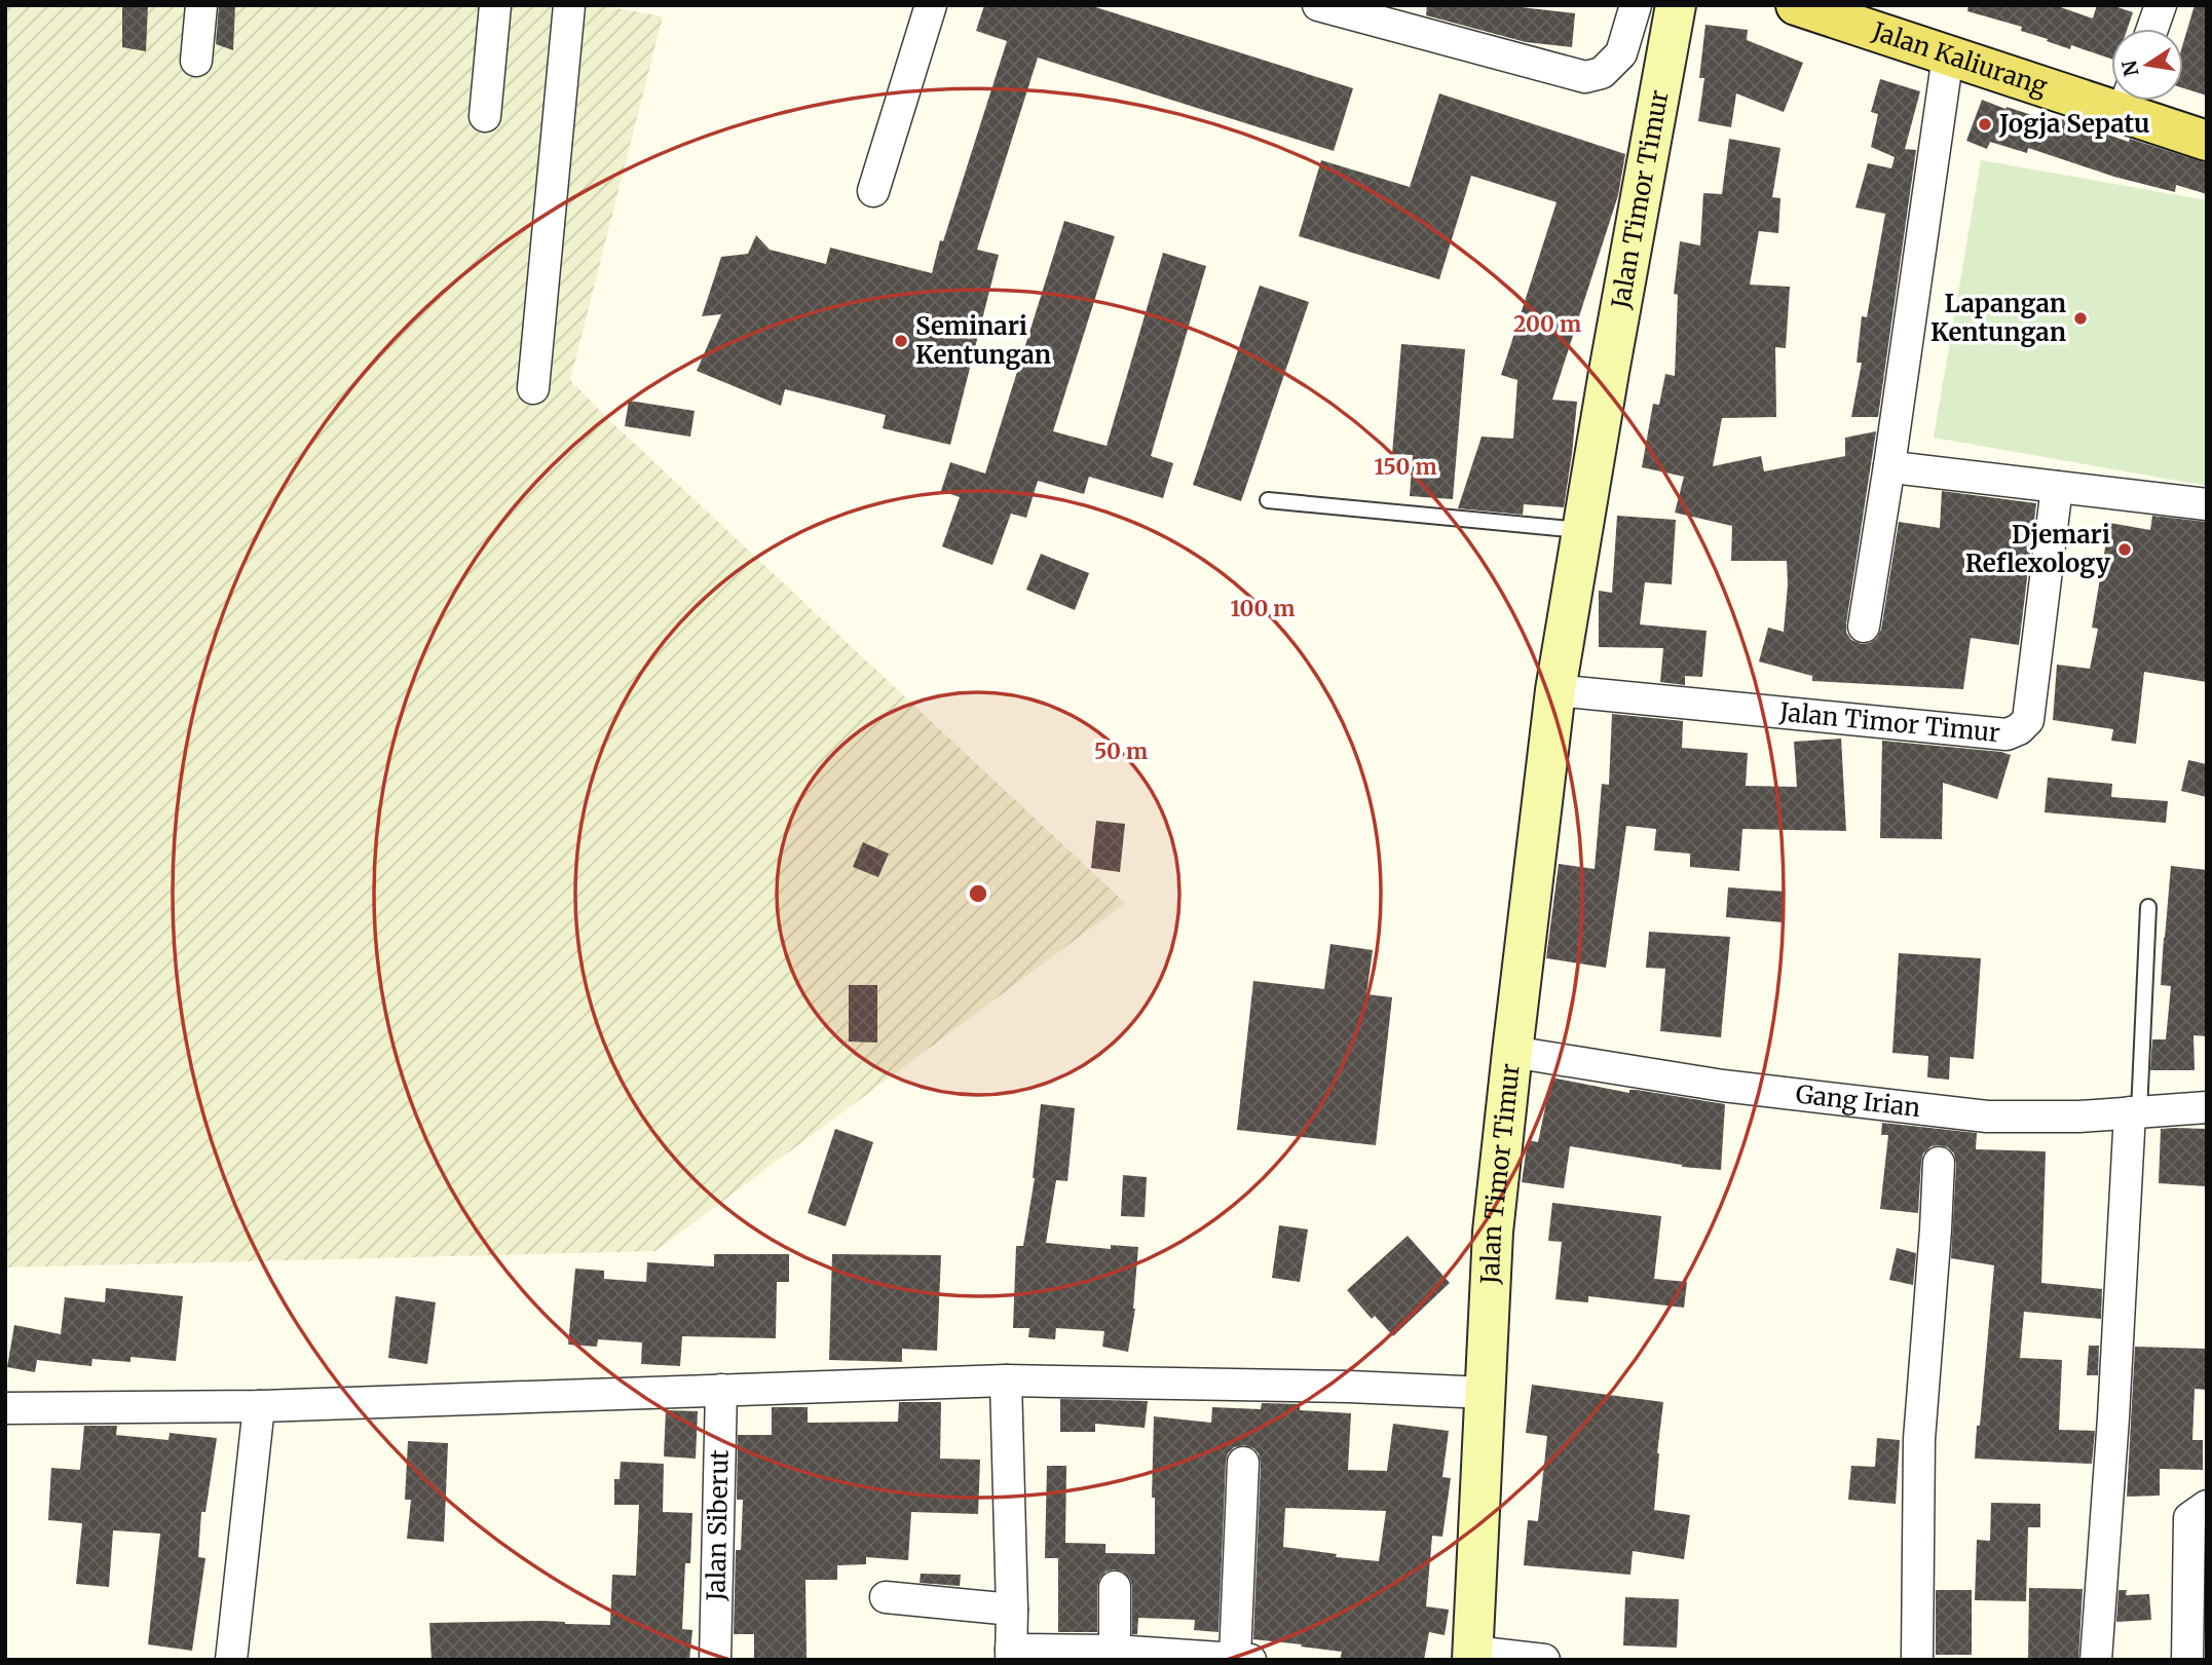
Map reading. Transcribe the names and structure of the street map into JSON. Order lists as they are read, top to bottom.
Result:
{
  "streets": {
    "main road": ["Jalan Kaliurang"],
    "street": ["Jalan Timor Timur", "Gang Irian", "Jalan Siberut"]
  },
  "crossings": [
    ["Jalan Timor Timur", "Gang Irian"]
  ],
  "places": [
    "Jogja Sepatu",
    "Lapangan Kentungan",
    "Seminari Kentungan",
    "Djemari Reflexology"
  ],
  "north": "left",
  "rings": [
    "200 m",
    "150 m",
    "100 m",
    "50 m"
  ]
}
